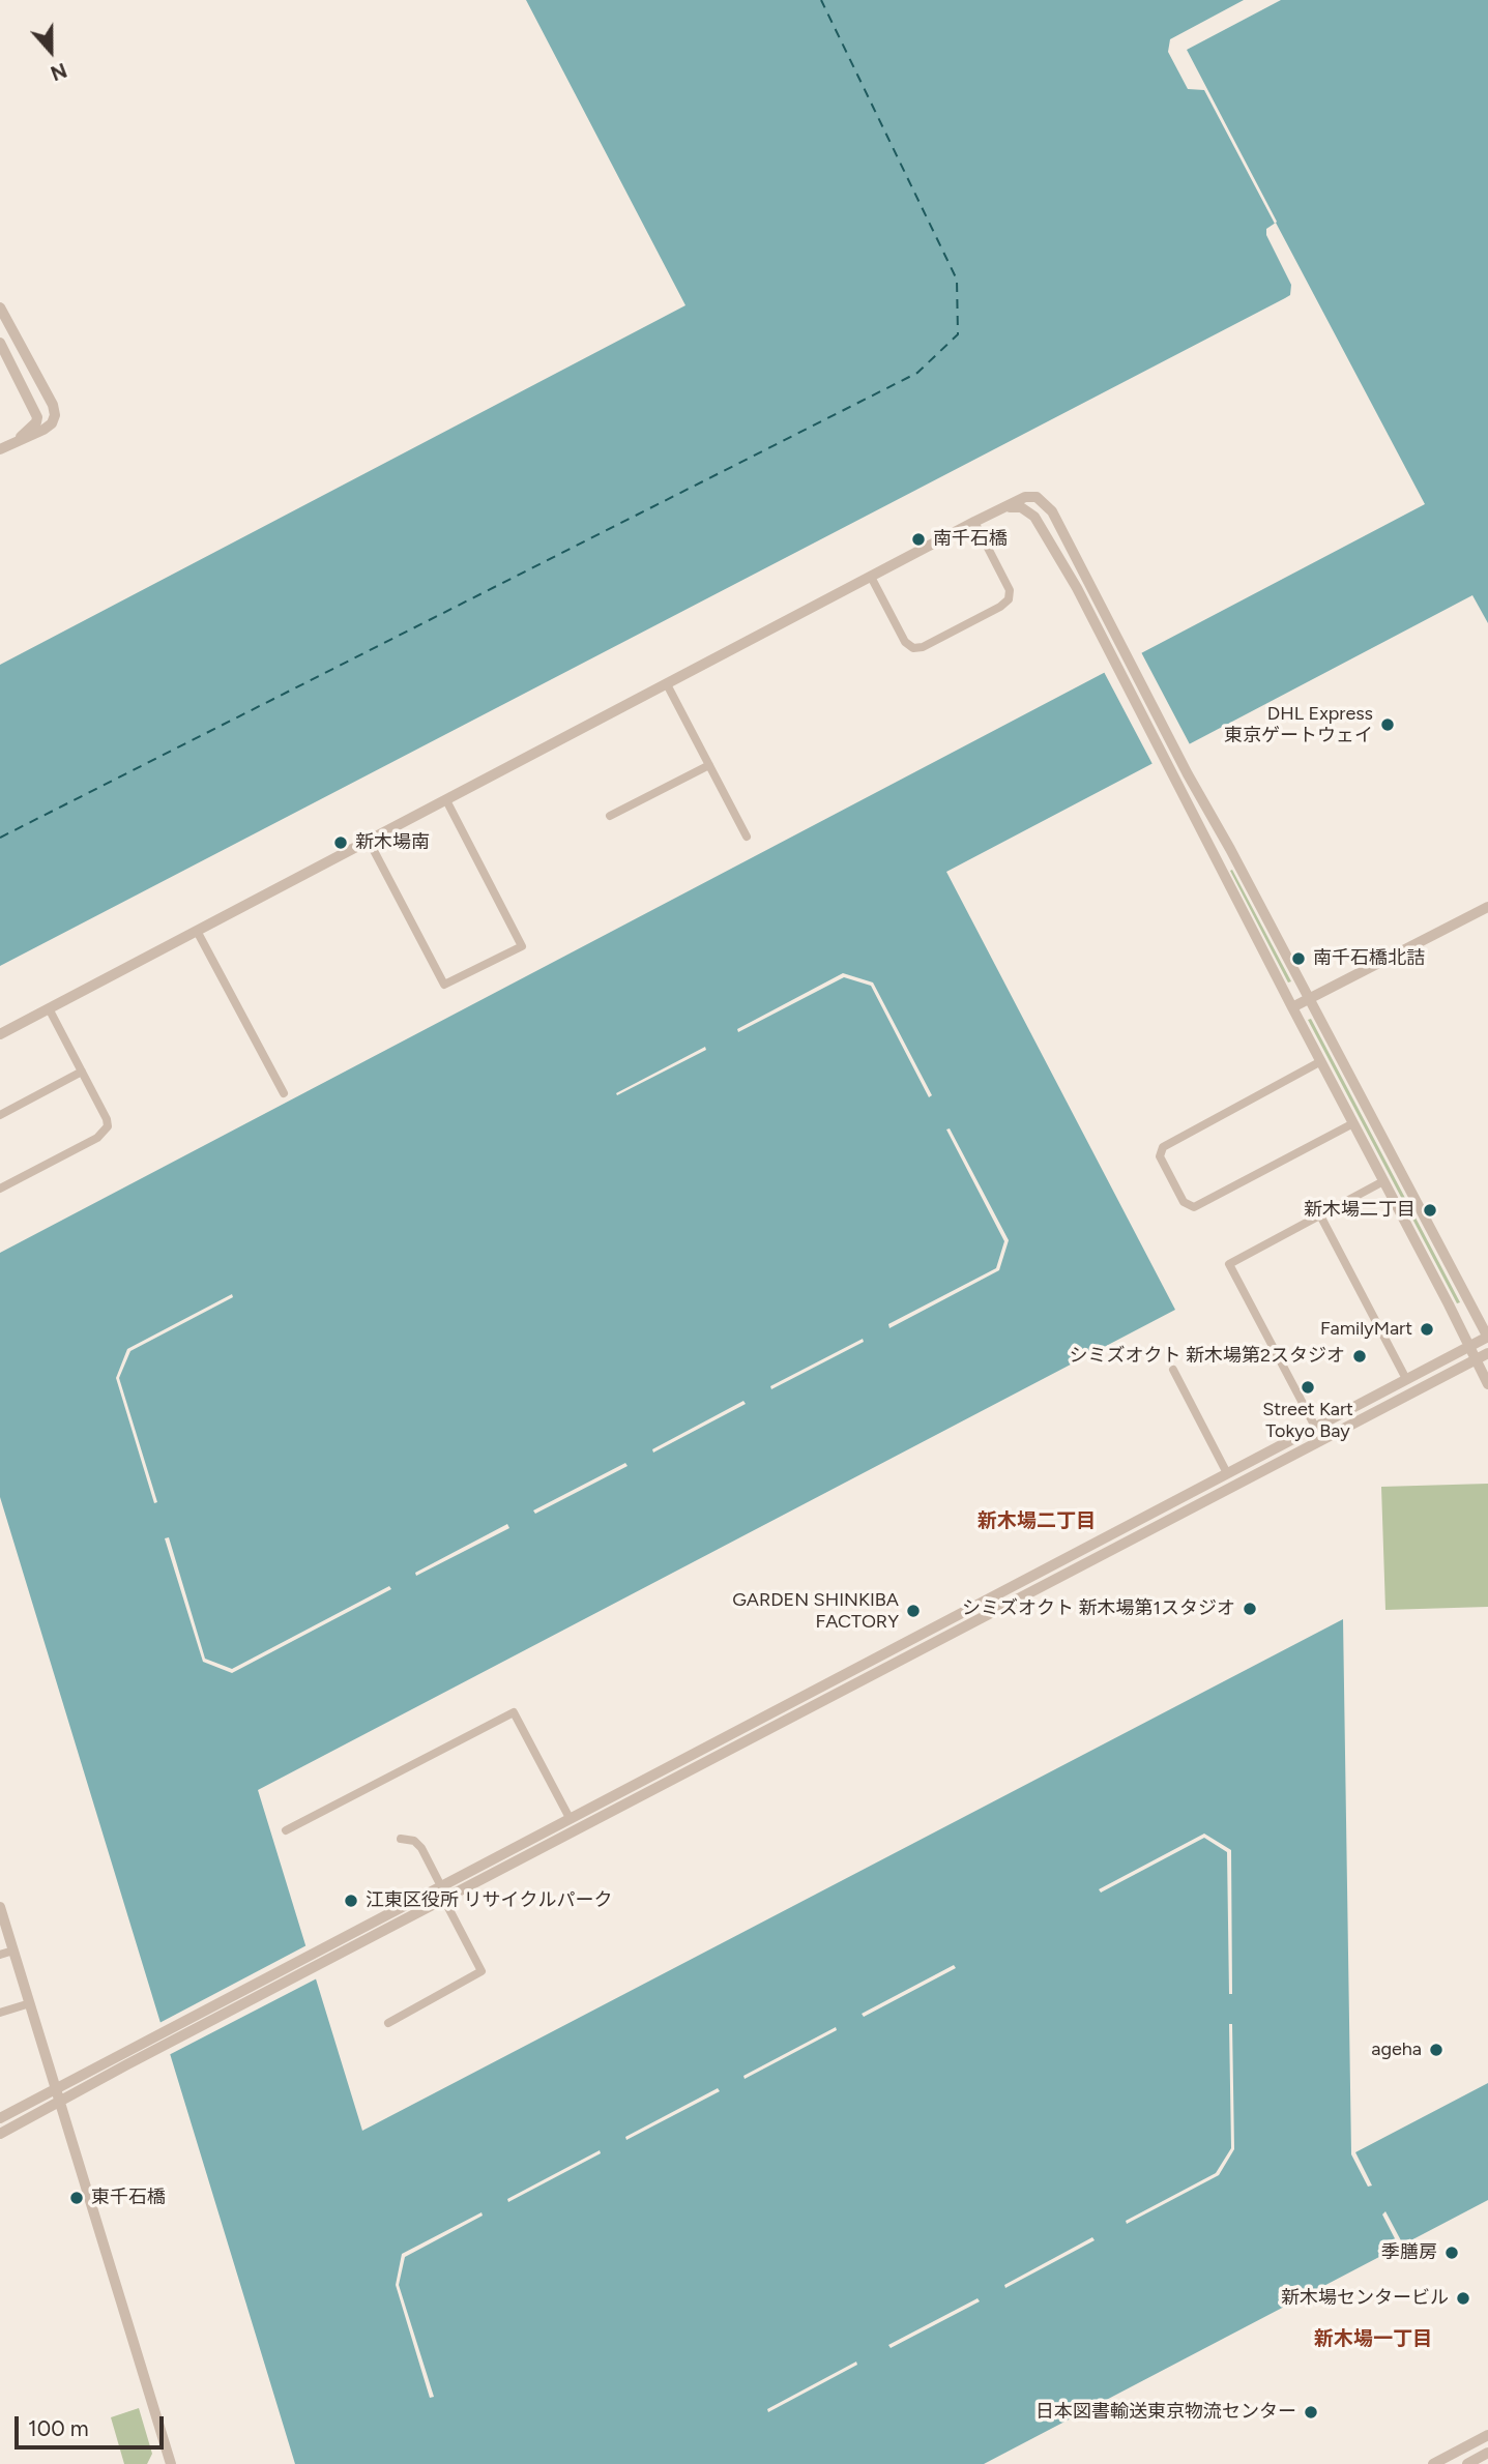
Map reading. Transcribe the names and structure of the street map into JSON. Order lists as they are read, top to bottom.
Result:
{
  "districts": ["新木場二丁目", "新木場一丁目"],
  "places": [
    "南千石橋",
    "DHL Express 東京ゲートウェイ",
    "新木場南",
    "南千石橋北詰",
    "新木場二丁目",
    "FamilyMart",
    "シミズオクト 新木場第2スタジオ",
    "Street Kart Tokyo Bay",
    "シミズオクト 新木場第1スタジオ",
    "GARDEN SHINKIBA FACTORY",
    "江東区役所 リサイクルパーク",
    "ageha",
    "東千石橋",
    "季膳房",
    "新木場センタービル",
    "日本図書輸送東京物流センター"
  ],
  "scale_bar": "100 m",
  "north": "bottom"
}
